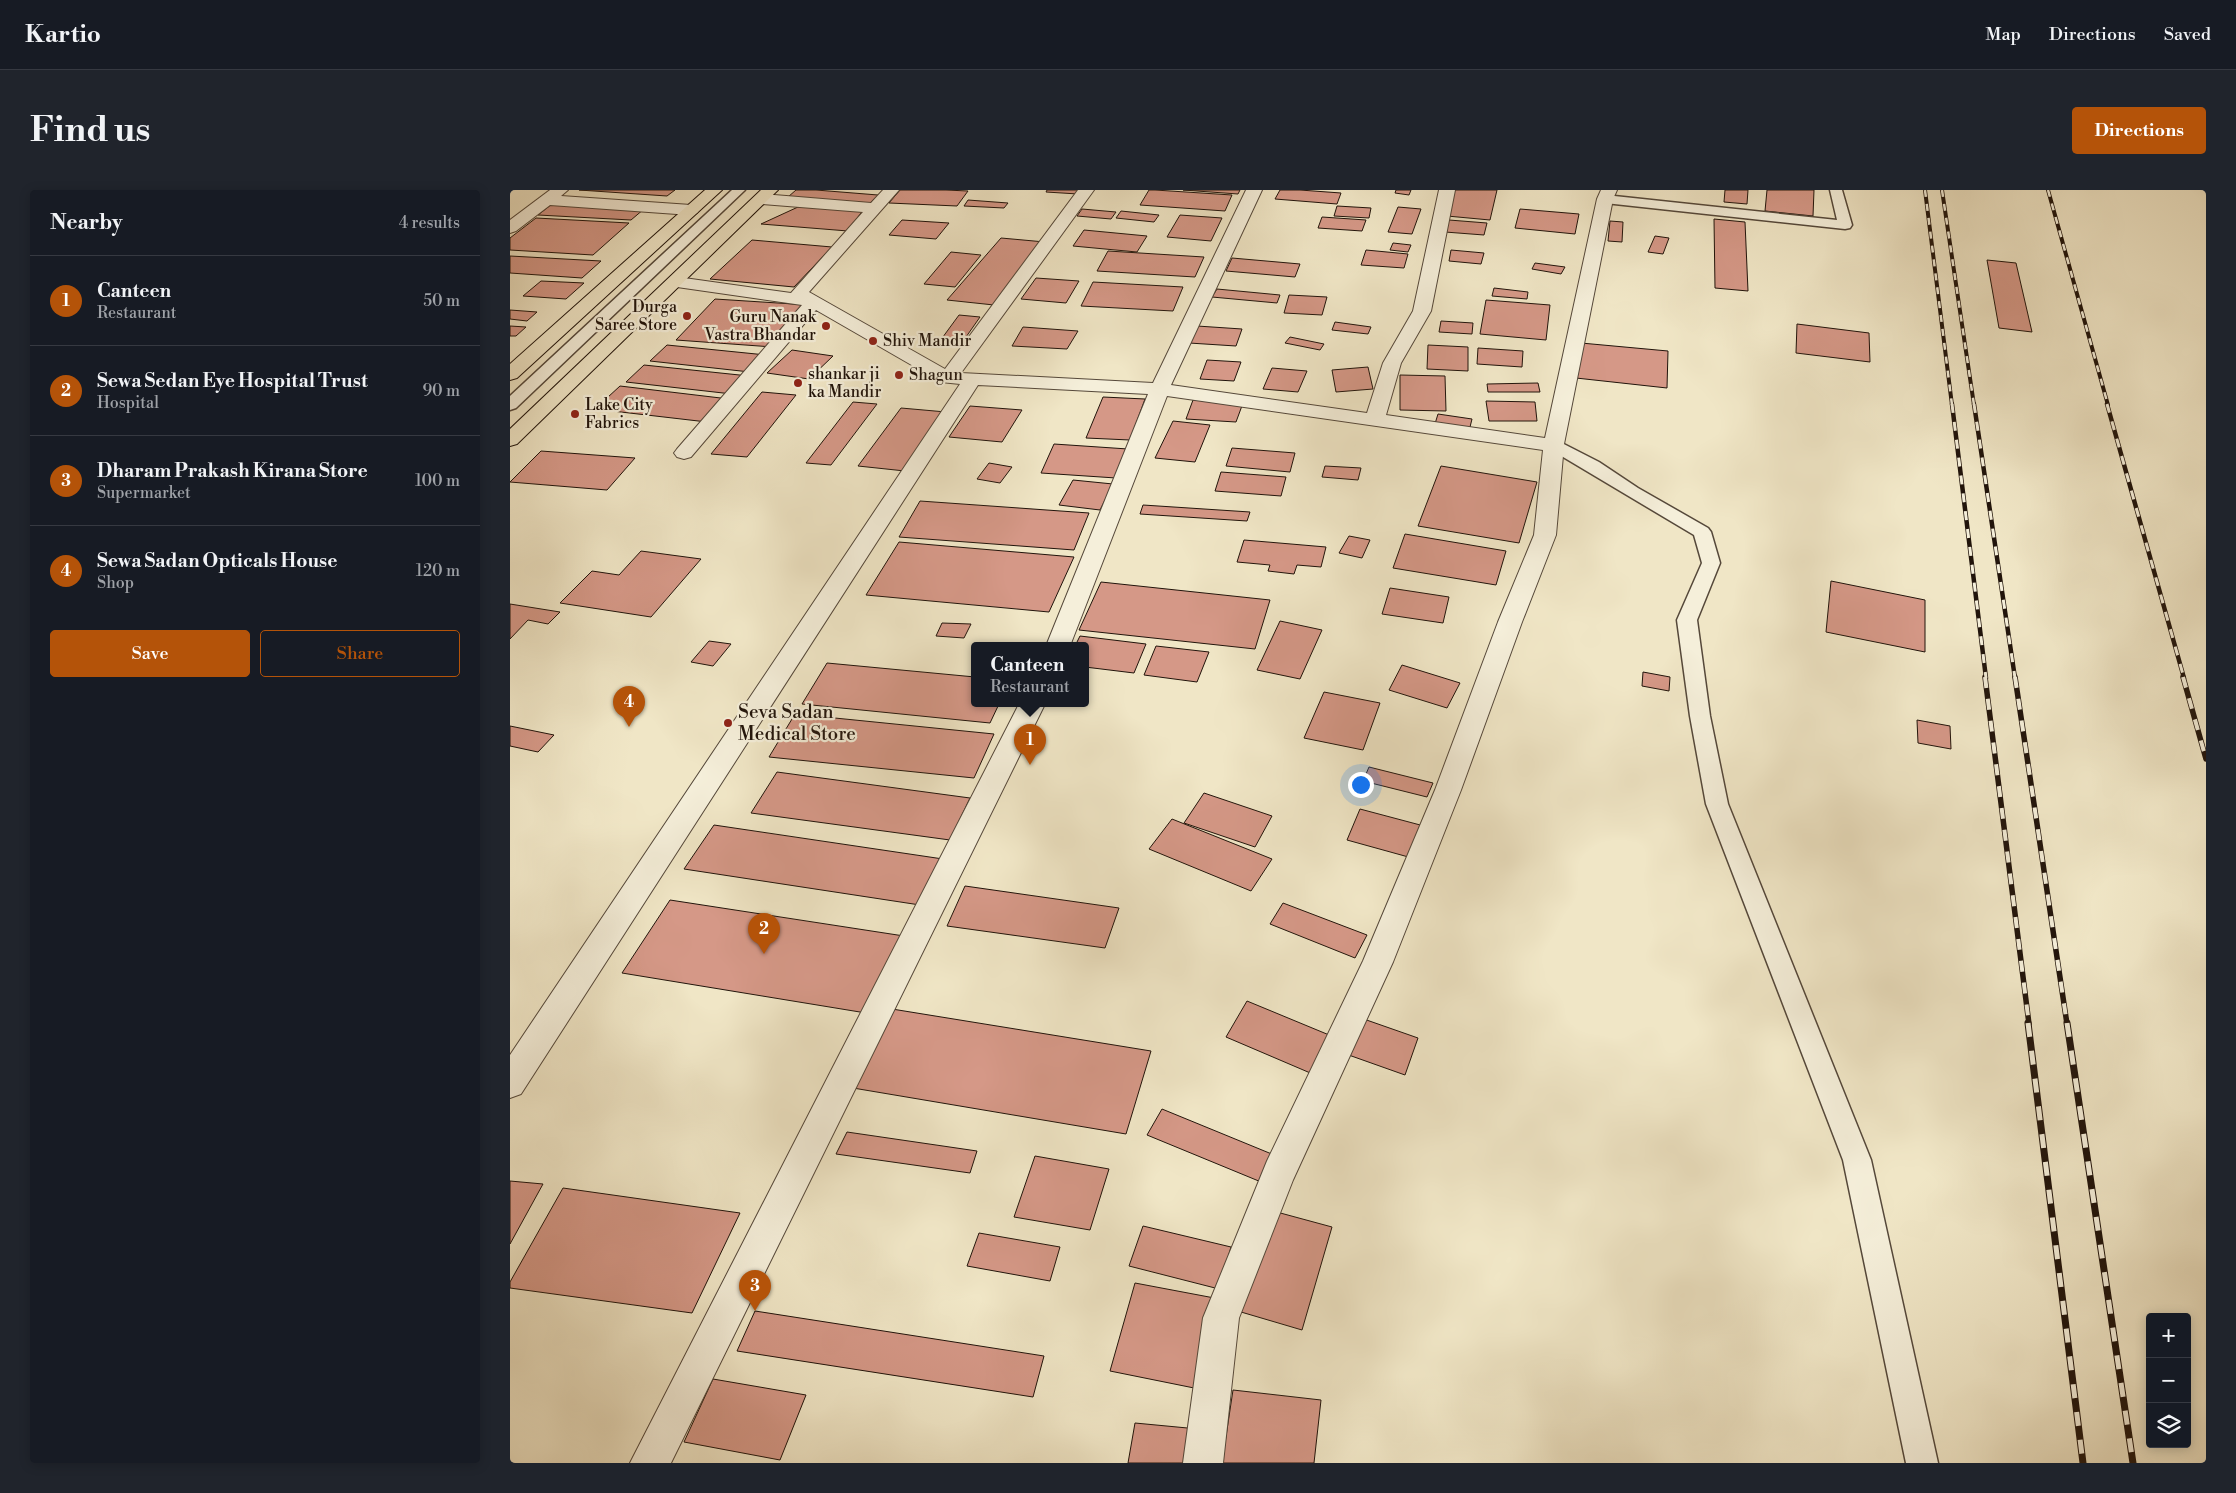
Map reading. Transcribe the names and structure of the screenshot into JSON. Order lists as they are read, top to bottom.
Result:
{
  "places": [
    "Durga Saree Store",
    "Guru Nanak Vastra Bhandar",
    "Shiv Mandir",
    "Shagun",
    "shankar ji ka Mandir",
    "Lake City Fabrics",
    "Seva Sadan Medical Store"
  ],
  "page": {
    "header": "Kartio",
    "nav": ["Map", "Directions", "Saved"],
    "buttons": [
      "Directions",
      ["Save", "Share"]
    ],
    "title": "Find us",
    "heading": ["Nearby", "4 results"],
    "list": [
      {
        "mark": "1",
        "name": "Canteen",
        "note": "Restaurant",
        "value": "50 m"
      },
      {
        "mark": "2",
        "name": "Sewa Sedan Eye Hospital Trust",
        "note": "Hospital",
        "value": "90 m"
      },
      {
        "mark": "3",
        "name": "Dharam Prakash Kirana Store",
        "note": "Supermarket",
        "value": "100 m"
      },
      {
        "mark": "4",
        "name": "Sewa Sadan Opticals House",
        "note": "Shop",
        "value": "120 m"
      }
    ],
    "popup": ["Canteen", "Restaurant"],
    "pins": [
      "4",
      "1",
      "2",
      "3"
    ],
    "map_buttons": ["+", "−"]
  }
}
